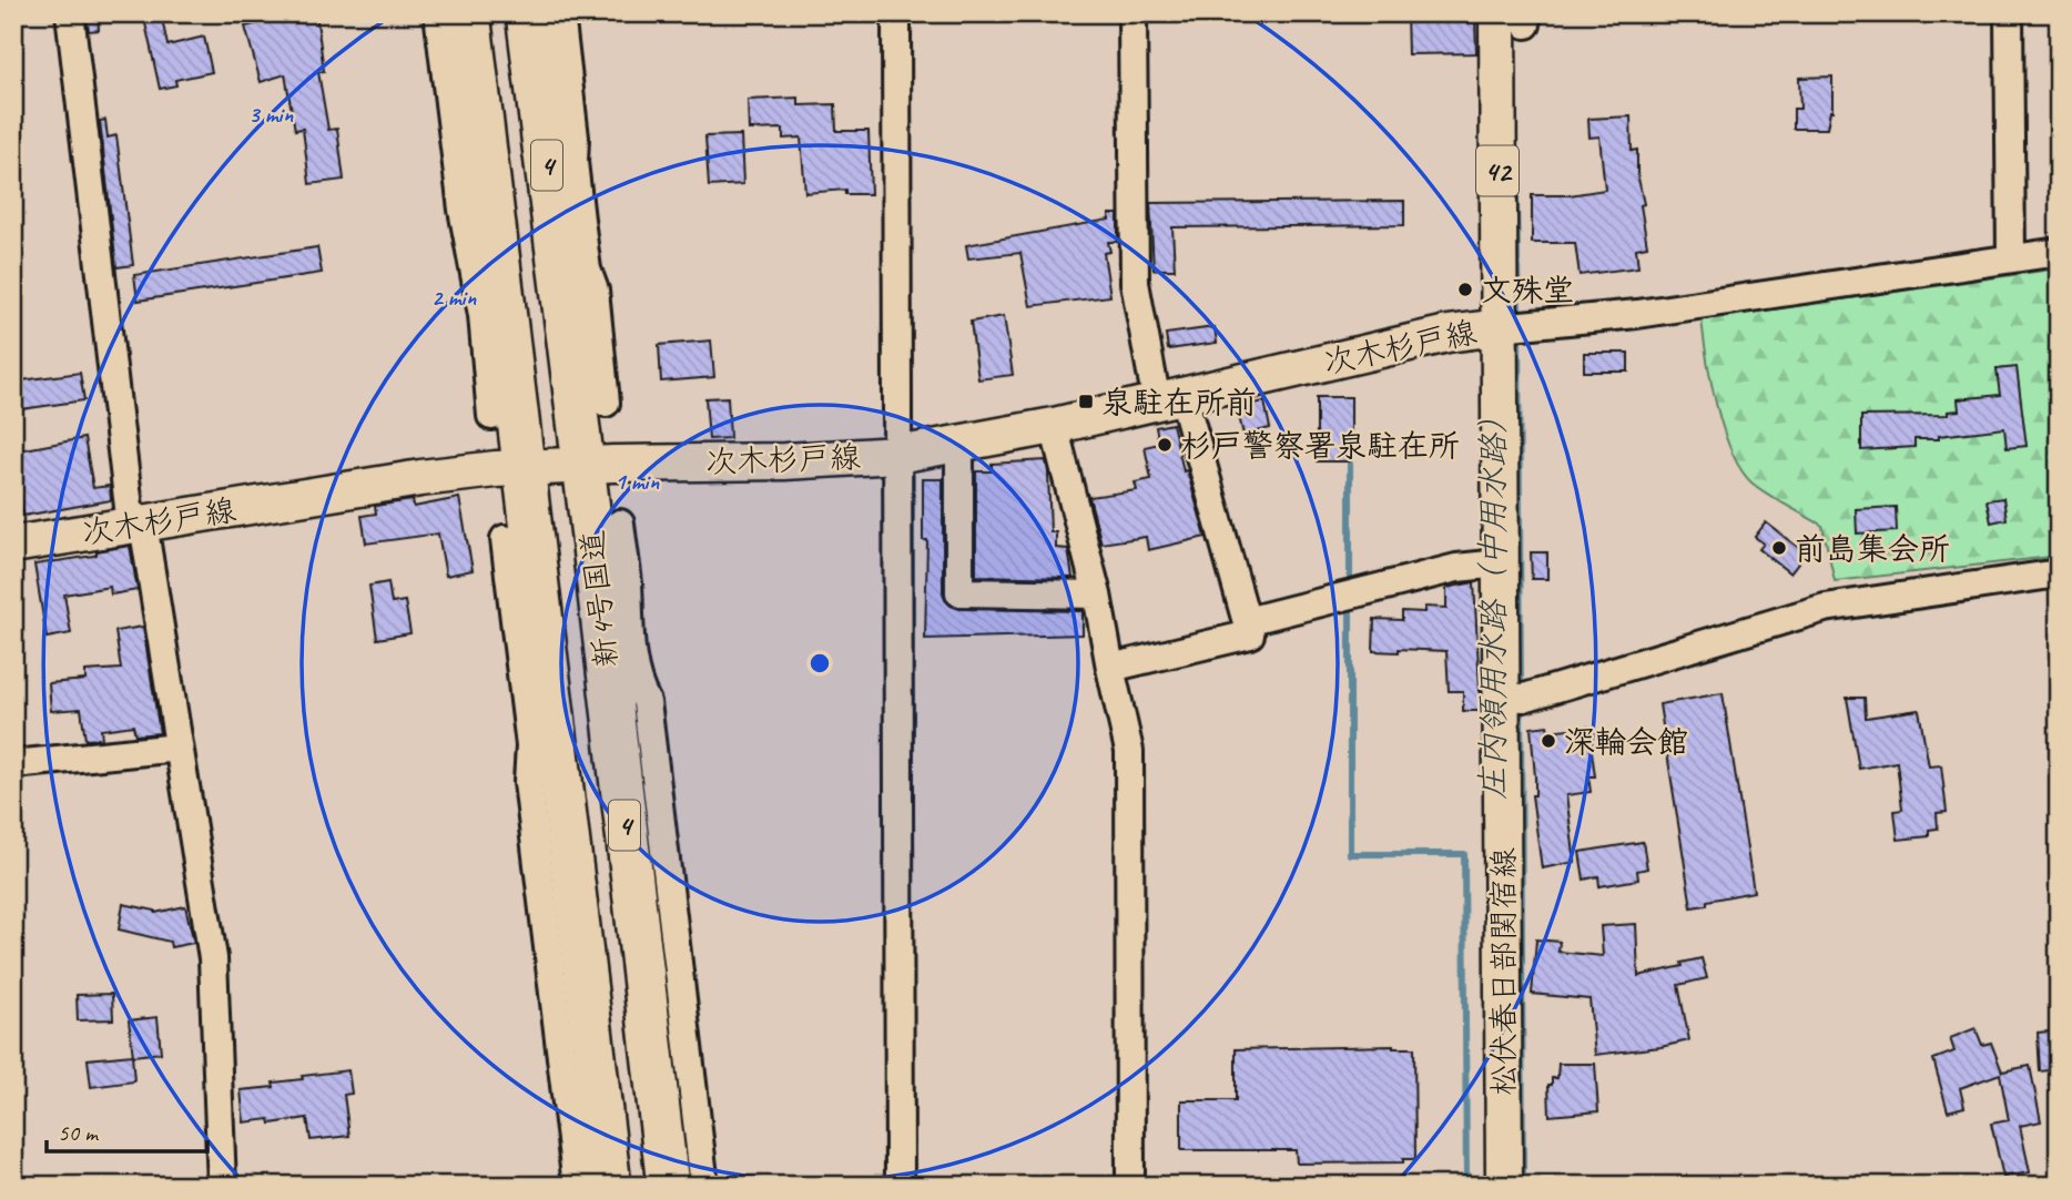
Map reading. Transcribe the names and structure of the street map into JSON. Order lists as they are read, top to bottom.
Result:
{
  "streets": {
    "highway": ["4", "新4号国道"],
    "main road": ["42", "次木杉戸線", "松伏春日部関宿線"]
  },
  "crossings": [
    ["次木杉戸線", "新4号国道"],
    ["次木杉戸線", "松伏春日部関宿線"]
  ],
  "water": ["庄内領用水路（中用水路）"],
  "places": {
    "other": [
      "文殊堂",
      "杉戸警察署泉駐在所",
      "前島集会所",
      "深輪会館"
    ],
    "transit": ["泉駐在所前"]
  },
  "scale_bar": "50 m",
  "rings": ["3 min", "2 min", "1 min"]
}
